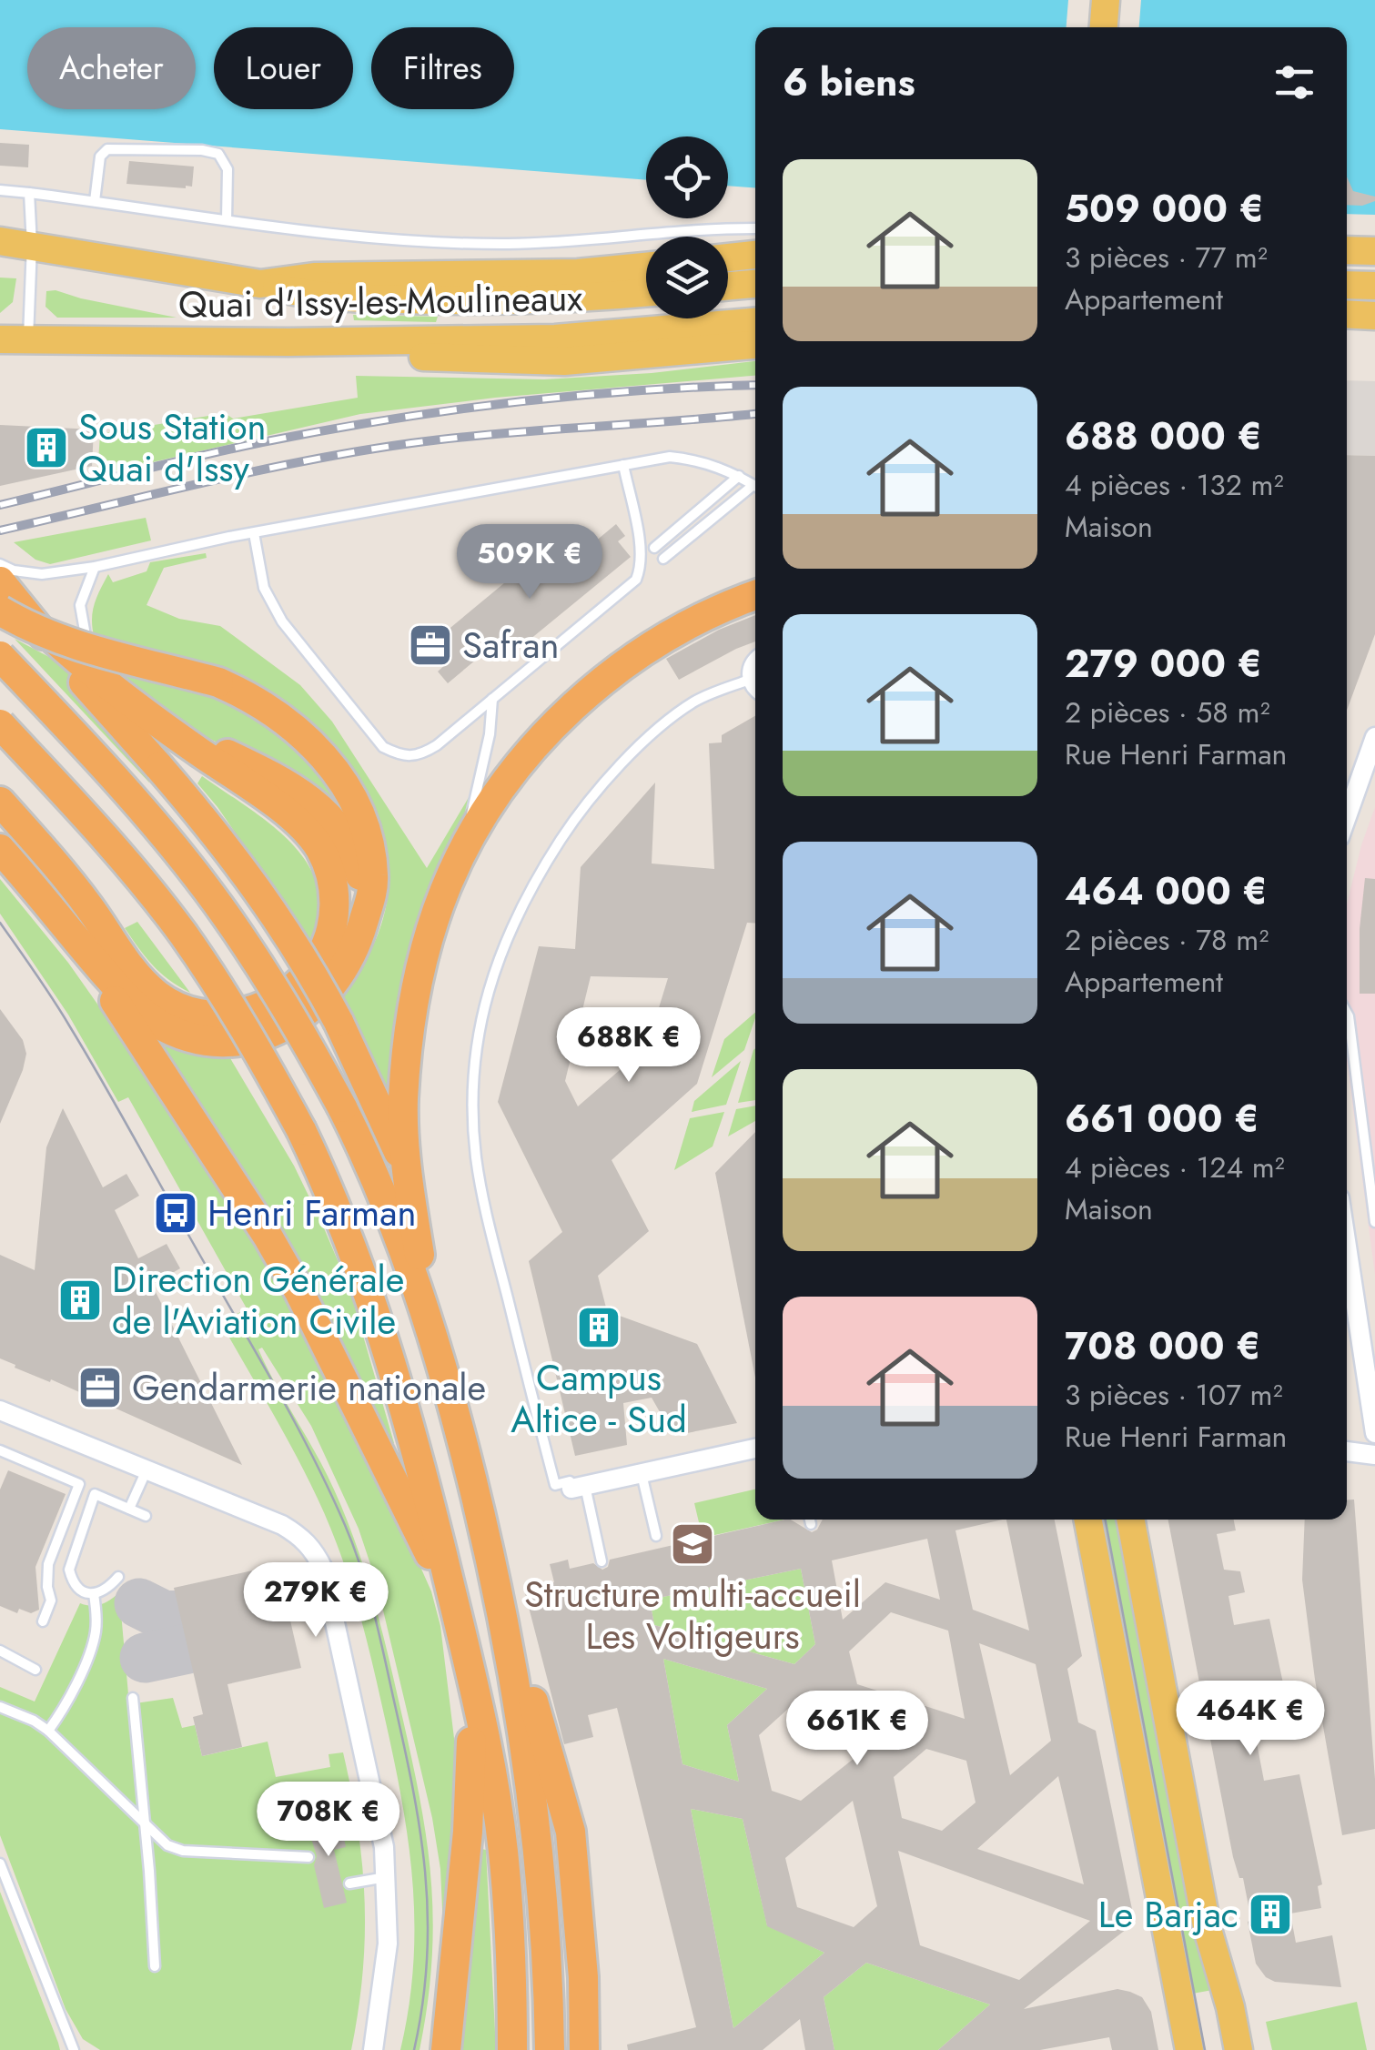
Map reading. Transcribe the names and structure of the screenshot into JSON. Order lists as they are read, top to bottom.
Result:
{
  "streets": {
    "main road": ["Quai d'Issy-les-Moulineaux"]
  },
  "places": {
    "building": [
      "Sous Station Quai d'Issy",
      "Direction Générale de l'Aviation Civile",
      "Campus Altice - Sud",
      "Le Barjac"
    ],
    "office": ["Safran", "Gendarmerie nationale"],
    "bus stop": ["Henri Farman"],
    "school or university": ["Structure multi-accueil Les Voltigeurs"]
  },
  "page": {
    "chip": ["Acheter", "Louer", "Filtres"],
    "heading": "6 biens",
    "list": [
      {
        "name": "509 000 €",
        "note": "3 pièces · 77 m² · Appartement"
      },
      {
        "name": "688 000 €",
        "note": "4 pièces · 132 m² · Maison"
      },
      {
        "name": "279 000 €",
        "note": "2 pièces · 58 m² · Rue Henri Farman"
      },
      {
        "name": "464 000 €",
        "note": "2 pièces · 78 m² · Appartement"
      },
      {
        "name": "661 000 €",
        "note": "4 pièces · 124 m² · Maison"
      },
      {
        "name": "708 000 €",
        "note": "3 pièces · 107 m² · Rue Henri Farman"
      }
    ],
    "price": [
      "509K €",
      "688K €",
      "279K €",
      "464K €",
      "661K €",
      "708K €"
    ]
  }
}
